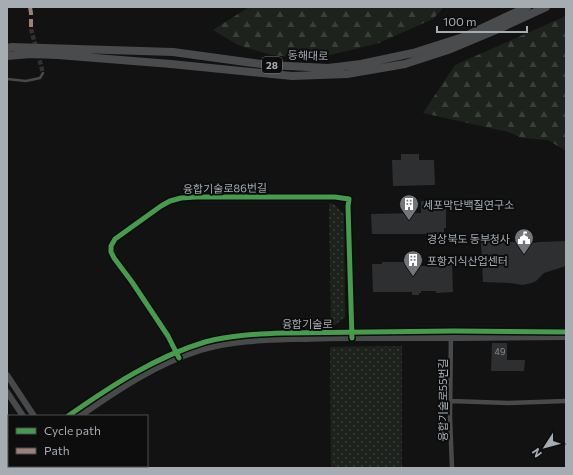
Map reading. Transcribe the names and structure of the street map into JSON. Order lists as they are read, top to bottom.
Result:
{
  "streets": {
    "main road": ["동해대로", "28"],
    "street": ["융합기술로86번길", "융합기술로", "융합기술로55번길"]
  },
  "crossings": [
    ["융합기술로86번길", "융합기술로"],
    ["융합기술로", "융합기술로55번길"]
  ],
  "places": {
    "building": ["세포막단백질연구소", "포항지식산업센터"],
    "public building": ["경상북도 동부청사"]
  },
  "house_numbers": ["49"],
  "legend": ["Cycle path", "Path"],
  "scale_bar": "100 m",
  "north": "bottom left"
}
